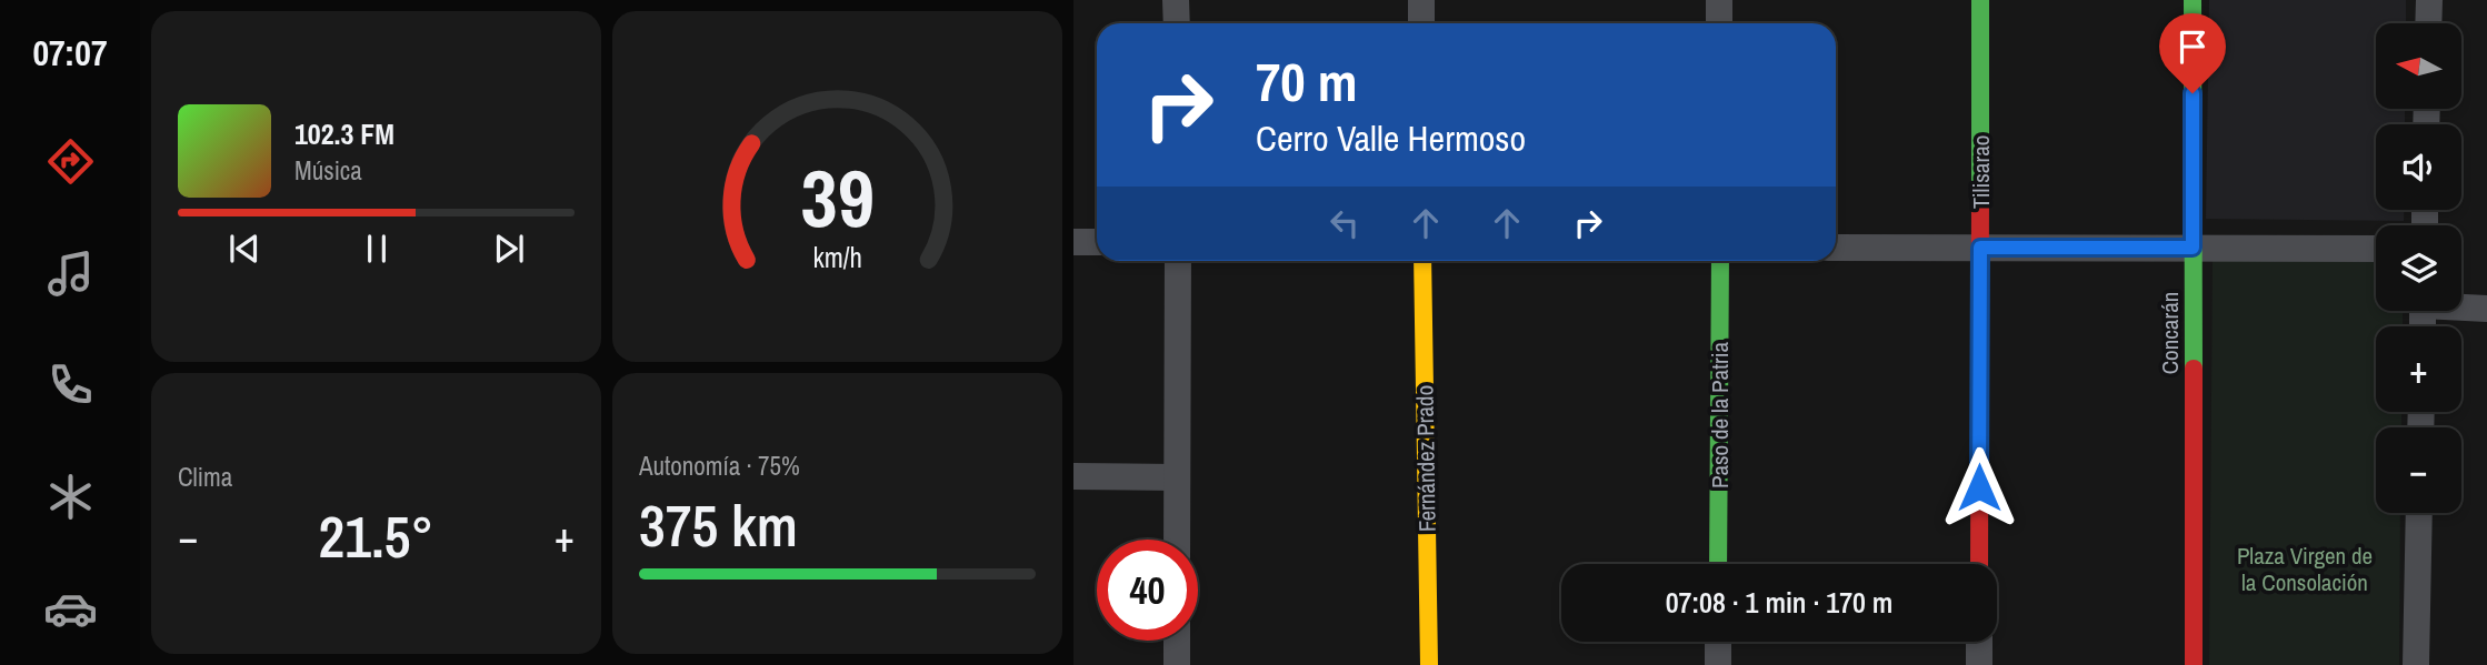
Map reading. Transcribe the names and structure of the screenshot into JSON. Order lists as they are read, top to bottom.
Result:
{
  "streets": {
    "street": [
      "Tilisarao",
      "Concarán",
      "Paso de la Patria",
      "Fernández Prado"
    ]
  },
  "parks": ["Plaza Virgen de la Consolación"],
  "north": "left",
  "page": {
    "tabs": "07:07",
    "map_buttons": ["+", "−"],
    "turn": ["70 m", "Cerro Valle Hermoso"],
    "song": ["102.3 FM", "Música"],
    "tile": [
      "Clima",
      ["Autonomía · 75%", "375 km"]
    ],
    "heat": ["−", "21.5°", "+"],
    "limit": "40",
    "trip": "07:08 · 1 min · 170 m",
    "gauge": ["39", "km/h"]
  }
}
